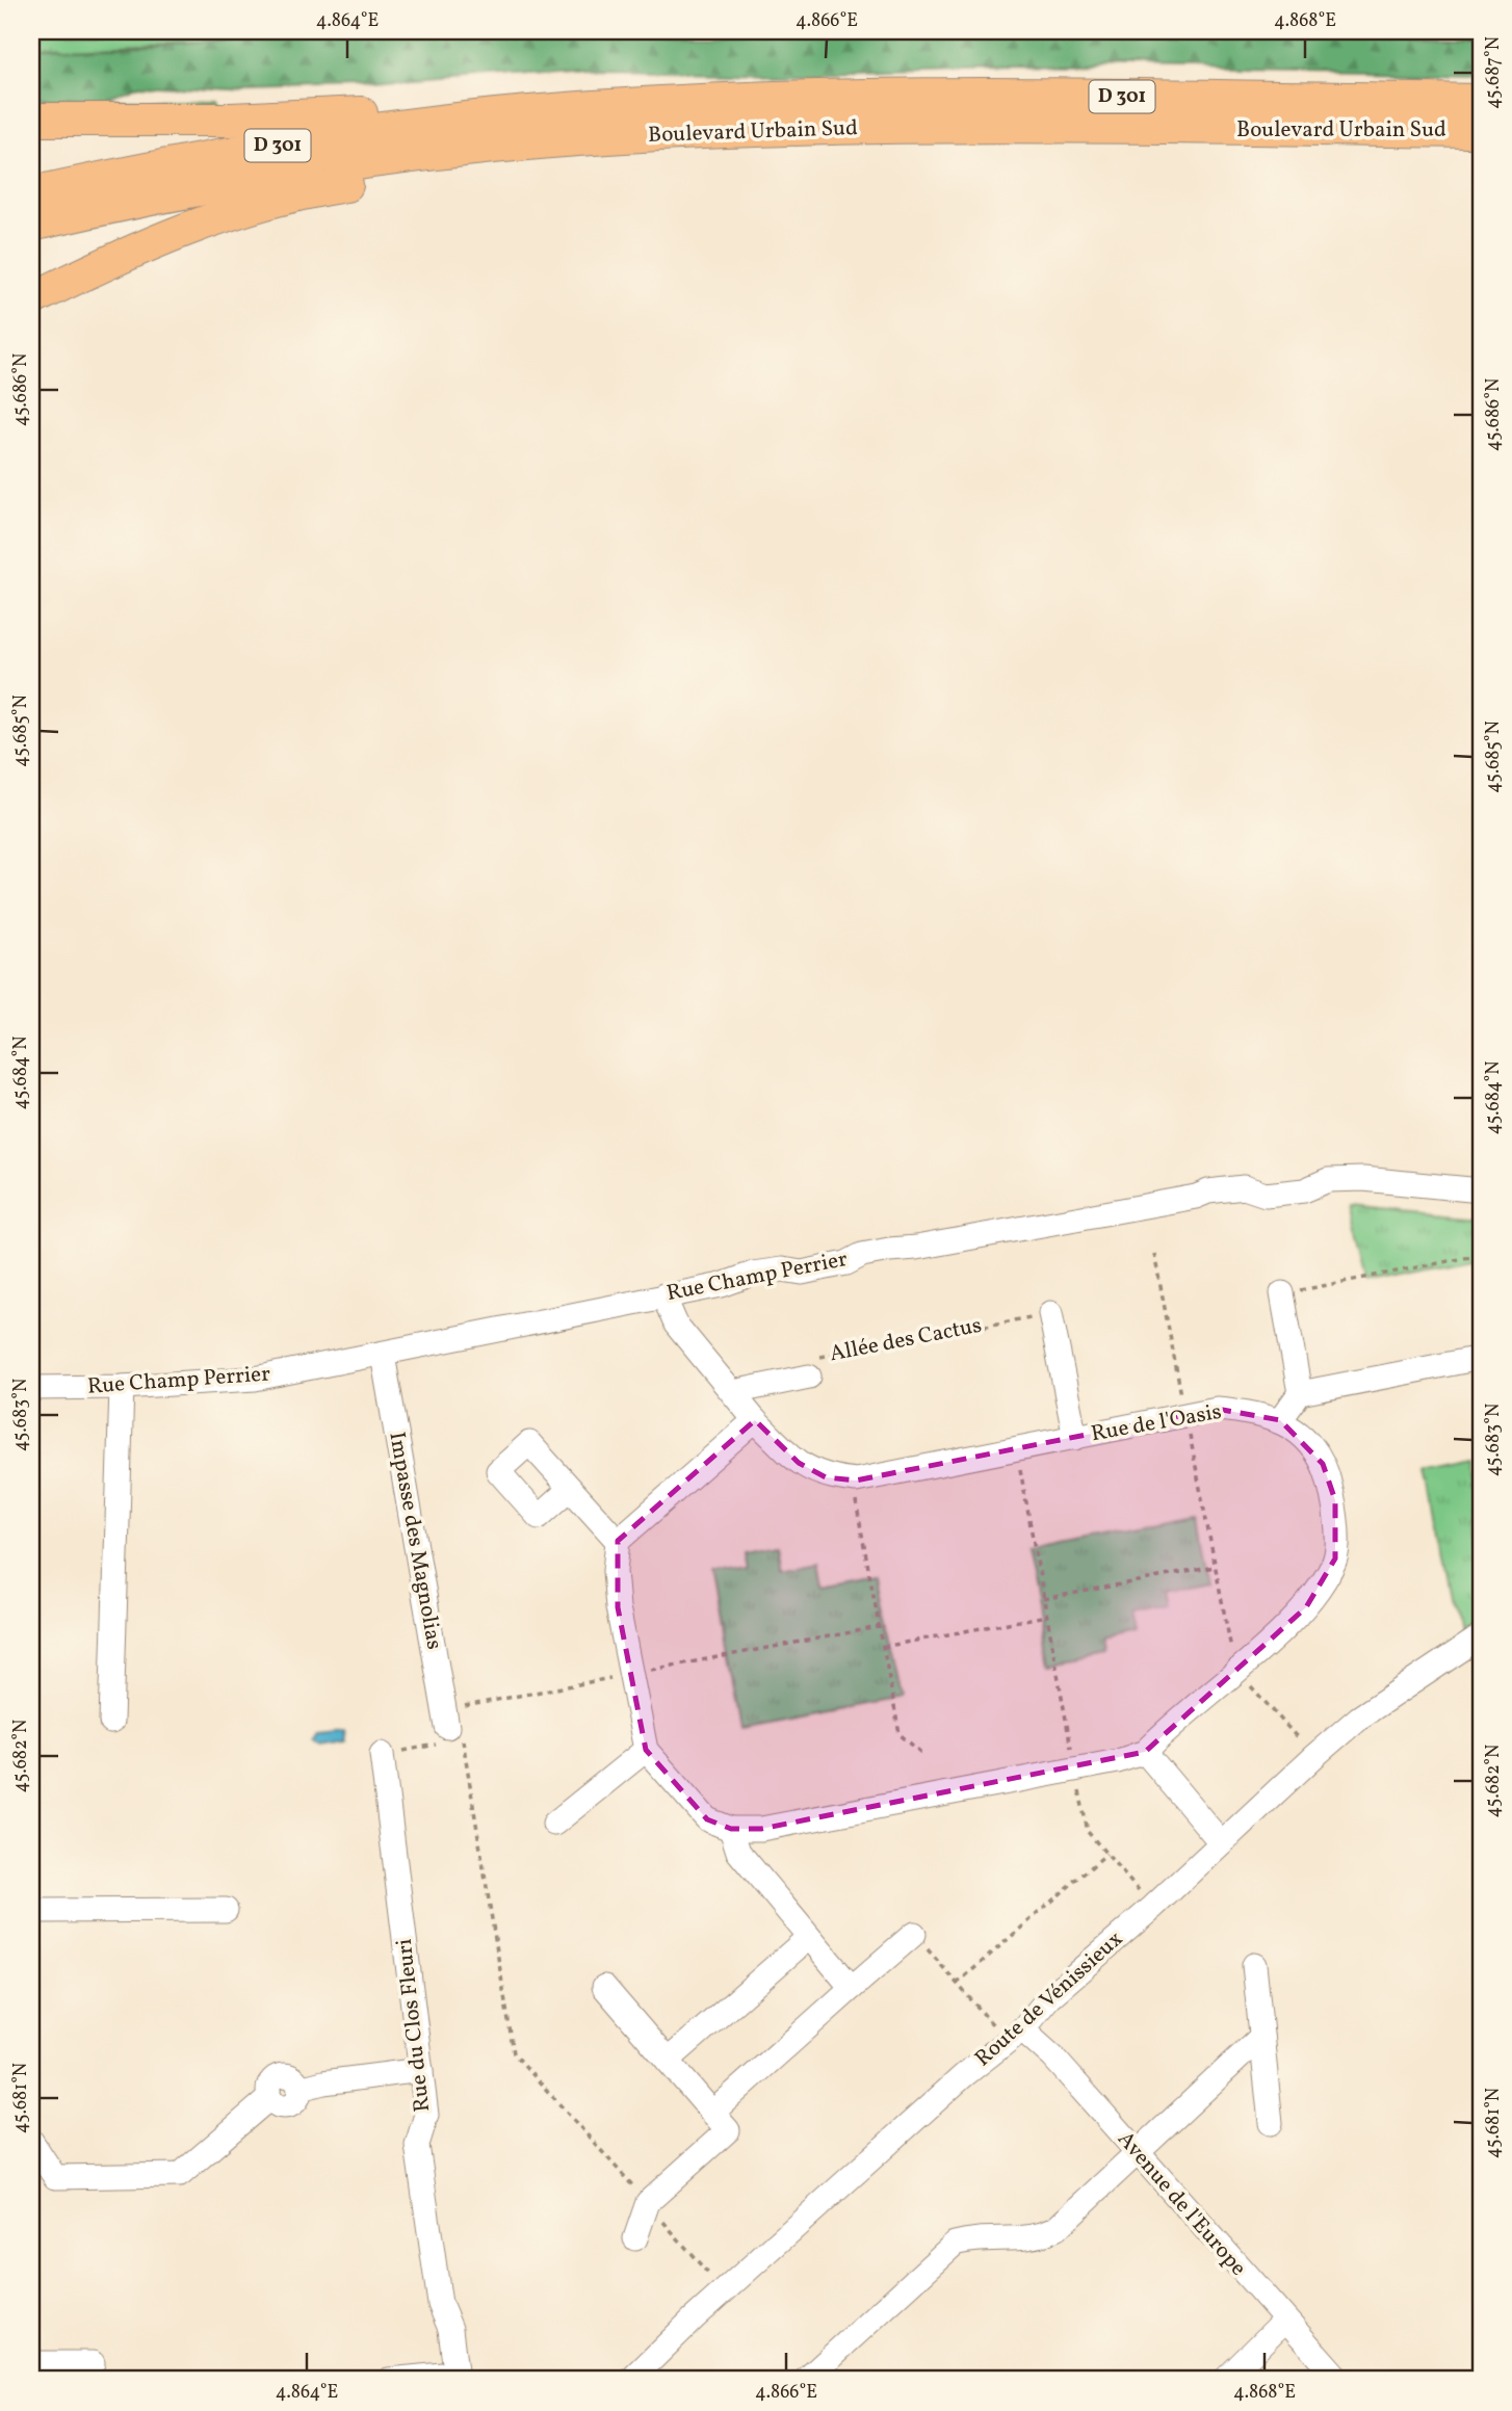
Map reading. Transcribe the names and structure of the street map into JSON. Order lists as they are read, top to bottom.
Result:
{
  "streets": {
    "highway": ["D 301", "Boulevard Urbain Sud"],
    "street": [
      "Rue Champ Perrier",
      "Allée des Cactus",
      "Rue de l'Oasis",
      "Impasse des Magnolias",
      "Route de Vénissieux",
      "Rue du Clos Fleuri",
      "Avenue de l'Europe"
    ]
  },
  "crossings": [
    ["Rue Champ Perrier", "Rue de l'Oasis"],
    ["Rue Champ Perrier", "Impasse des Magnolias"],
    ["Allée des Cactus", "Rue de l'Oasis"],
    ["Route de Vénissieux", "Avenue de l'Europe"]
  ],
  "coordinates": [
    "4.864°E",
    "4.866°E",
    "4.868°E",
    "45.687°N",
    "45.686°N",
    "45.685°N",
    "45.684°N",
    "45.683°N",
    "45.682°N",
    "45.681°N"
  ]
}
